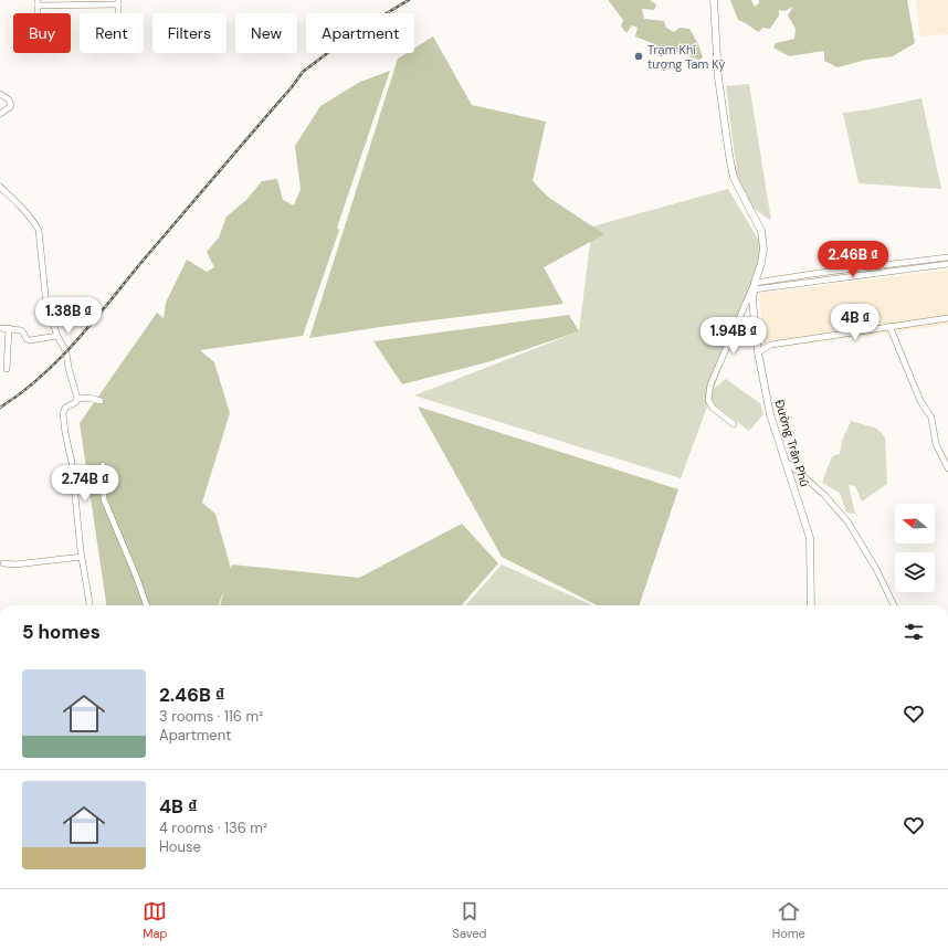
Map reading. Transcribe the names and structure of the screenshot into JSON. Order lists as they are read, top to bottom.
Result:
{
  "streets": {
    "main road": ["Đường Trần Phú"]
  },
  "places": ["Trạm Khí tượng Tam Kỳ"],
  "north": "left",
  "page": {
    "chip": [
      "Buy",
      "Rent",
      "Filters",
      "New",
      "Apartment"
    ],
    "price": [
      "2.46B ₫",
      "1.38B ₫",
      "4B ₫",
      "1.94B ₫",
      "2.74B ₫"
    ],
    "heading": "5 homes",
    "list": [
      {
        "name": "2.46B ₫",
        "note": "3 rooms · 116 m² · Apartment"
      },
      {
        "name": "4B ₫",
        "note": "4 rooms · 136 m² · House"
      }
    ],
    "tabs": ["Map", "Saved", "Home"]
  }
}
